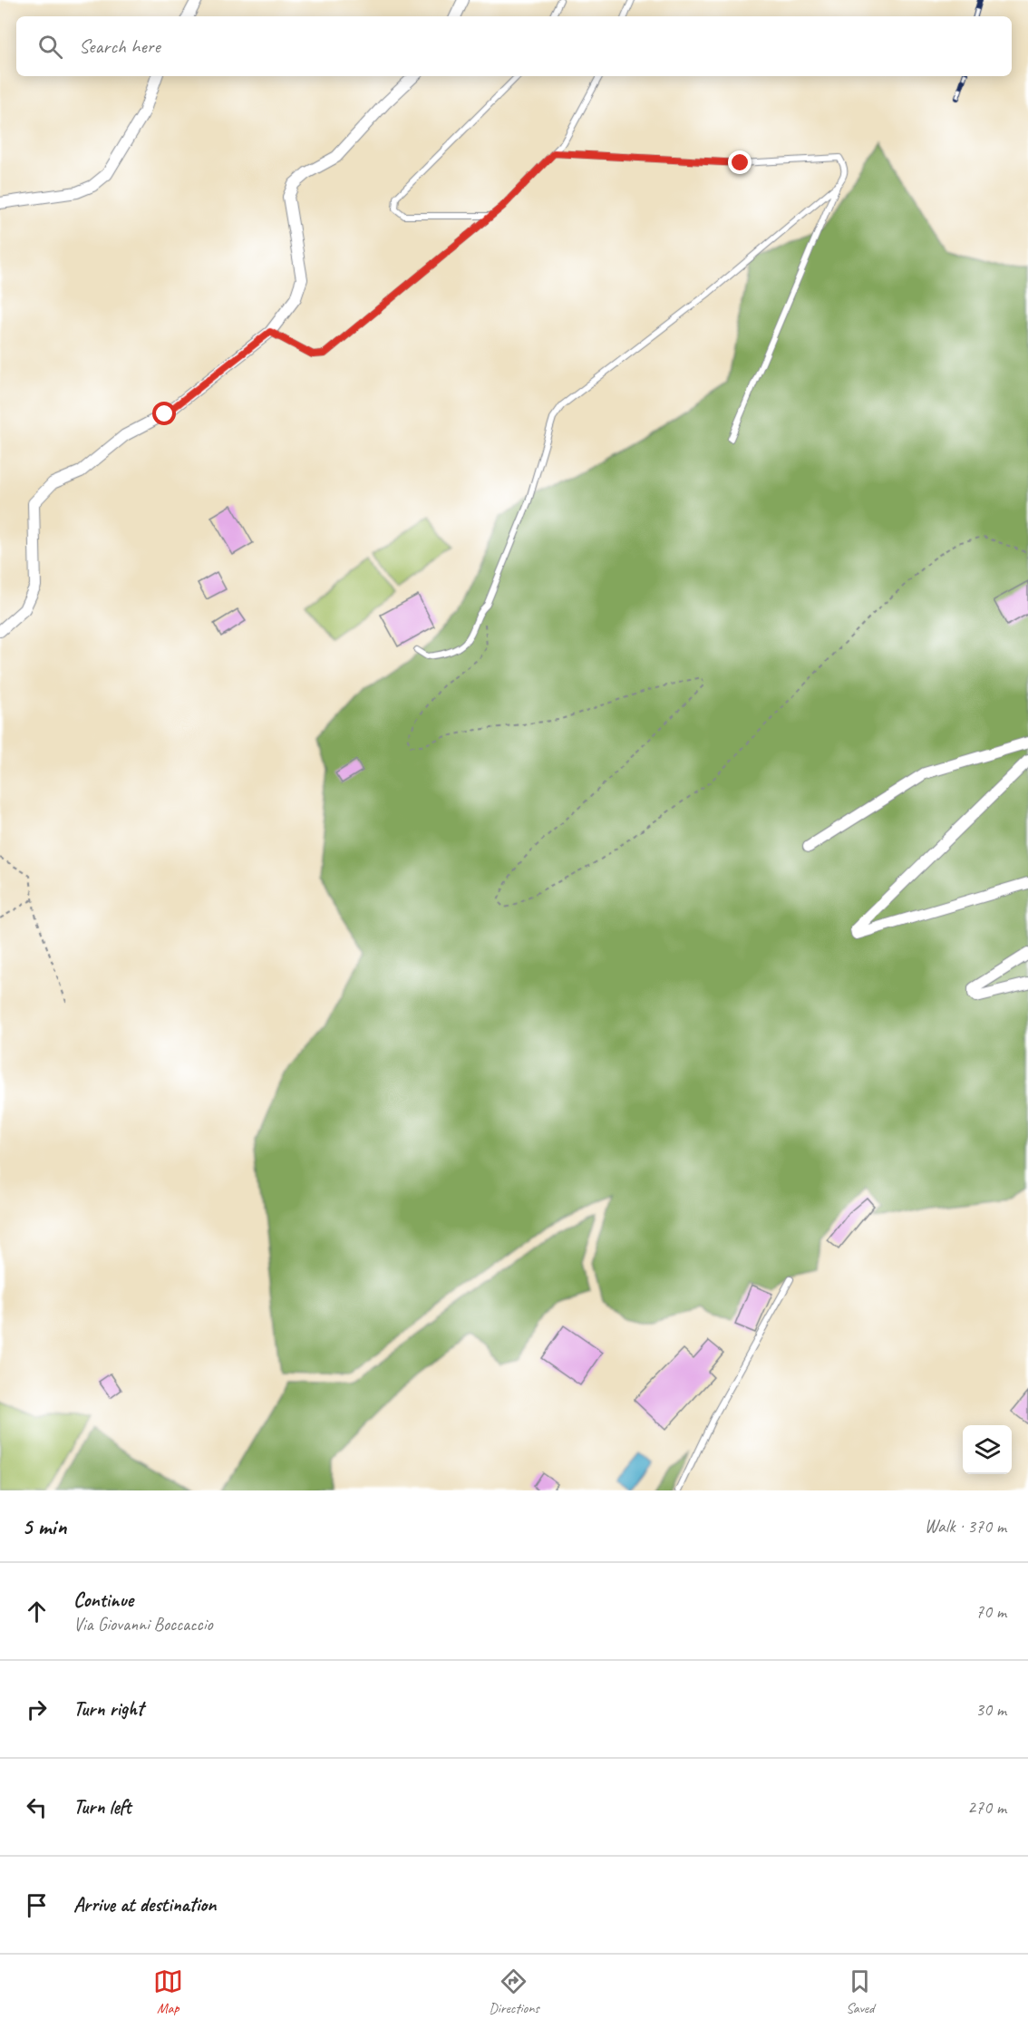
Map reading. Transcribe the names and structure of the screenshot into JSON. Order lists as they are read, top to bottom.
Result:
{
  "page": {
    "search": "Search here",
    "heading": ["5 min", "Walk · 370 m"],
    "list": [
      ["Continue", "Via Giovanni Boccaccio", "70 m"],
      ["Turn right", "30 m"],
      ["Turn left", "270 m"],
      "Arrive at destination"
    ],
    "nav": ["Map", "Directions", "Saved"]
  }
}
